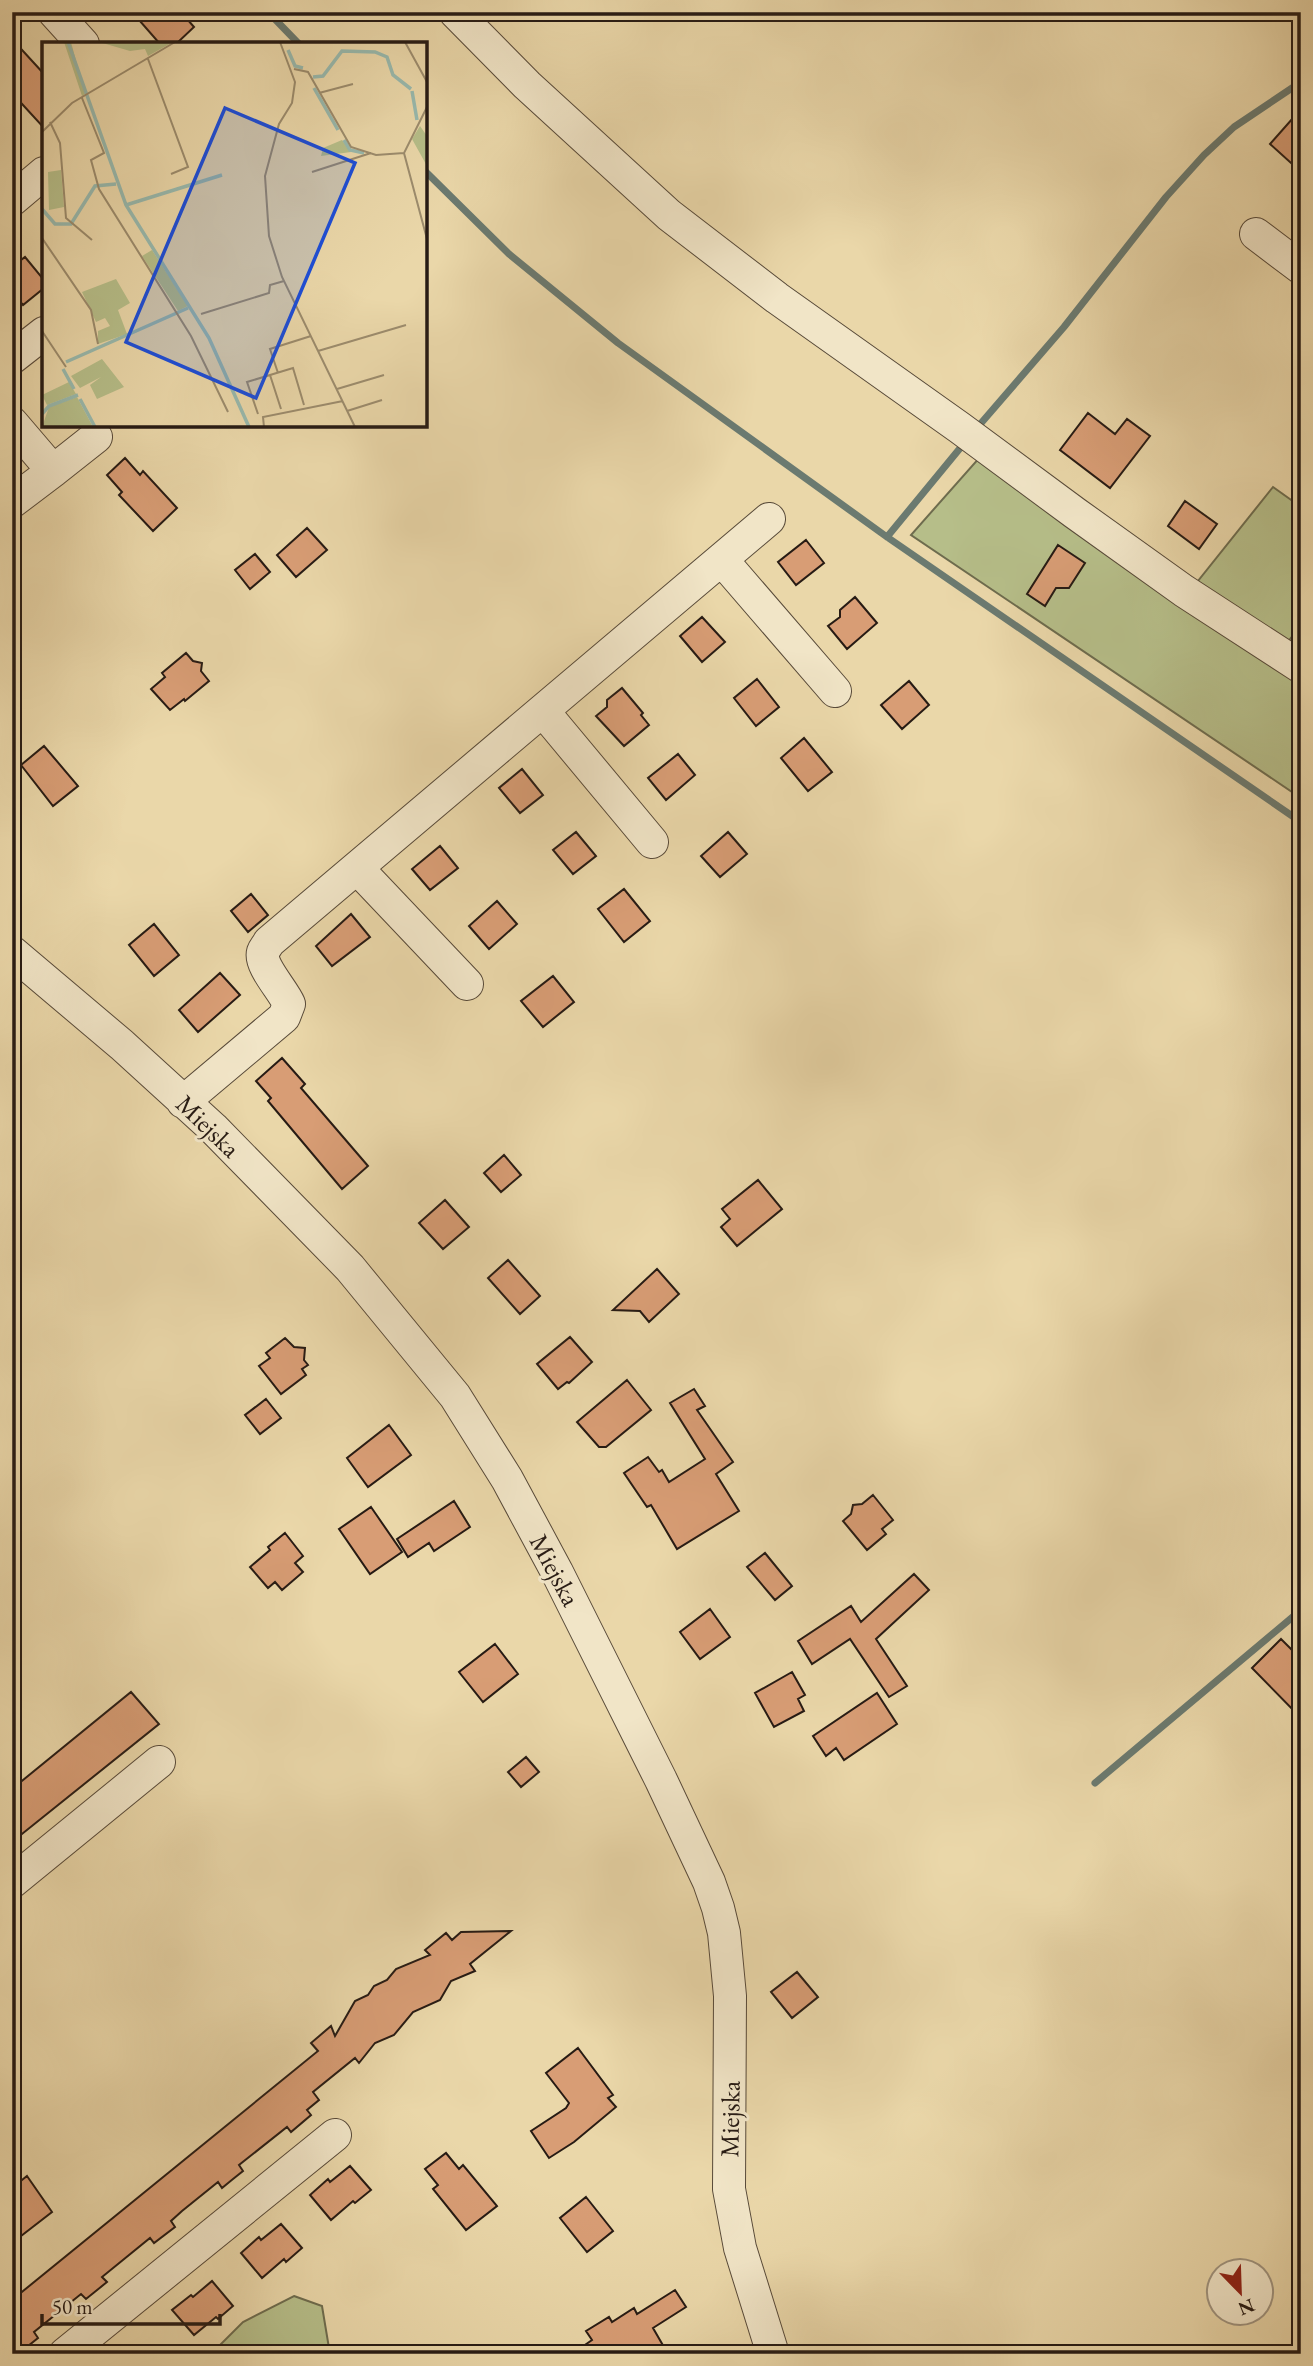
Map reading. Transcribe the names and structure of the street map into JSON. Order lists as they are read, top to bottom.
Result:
{
  "streets": {
    "street": ["Miejska"]
  },
  "scale_bar": "50 m",
  "north": "bottom right"
}
